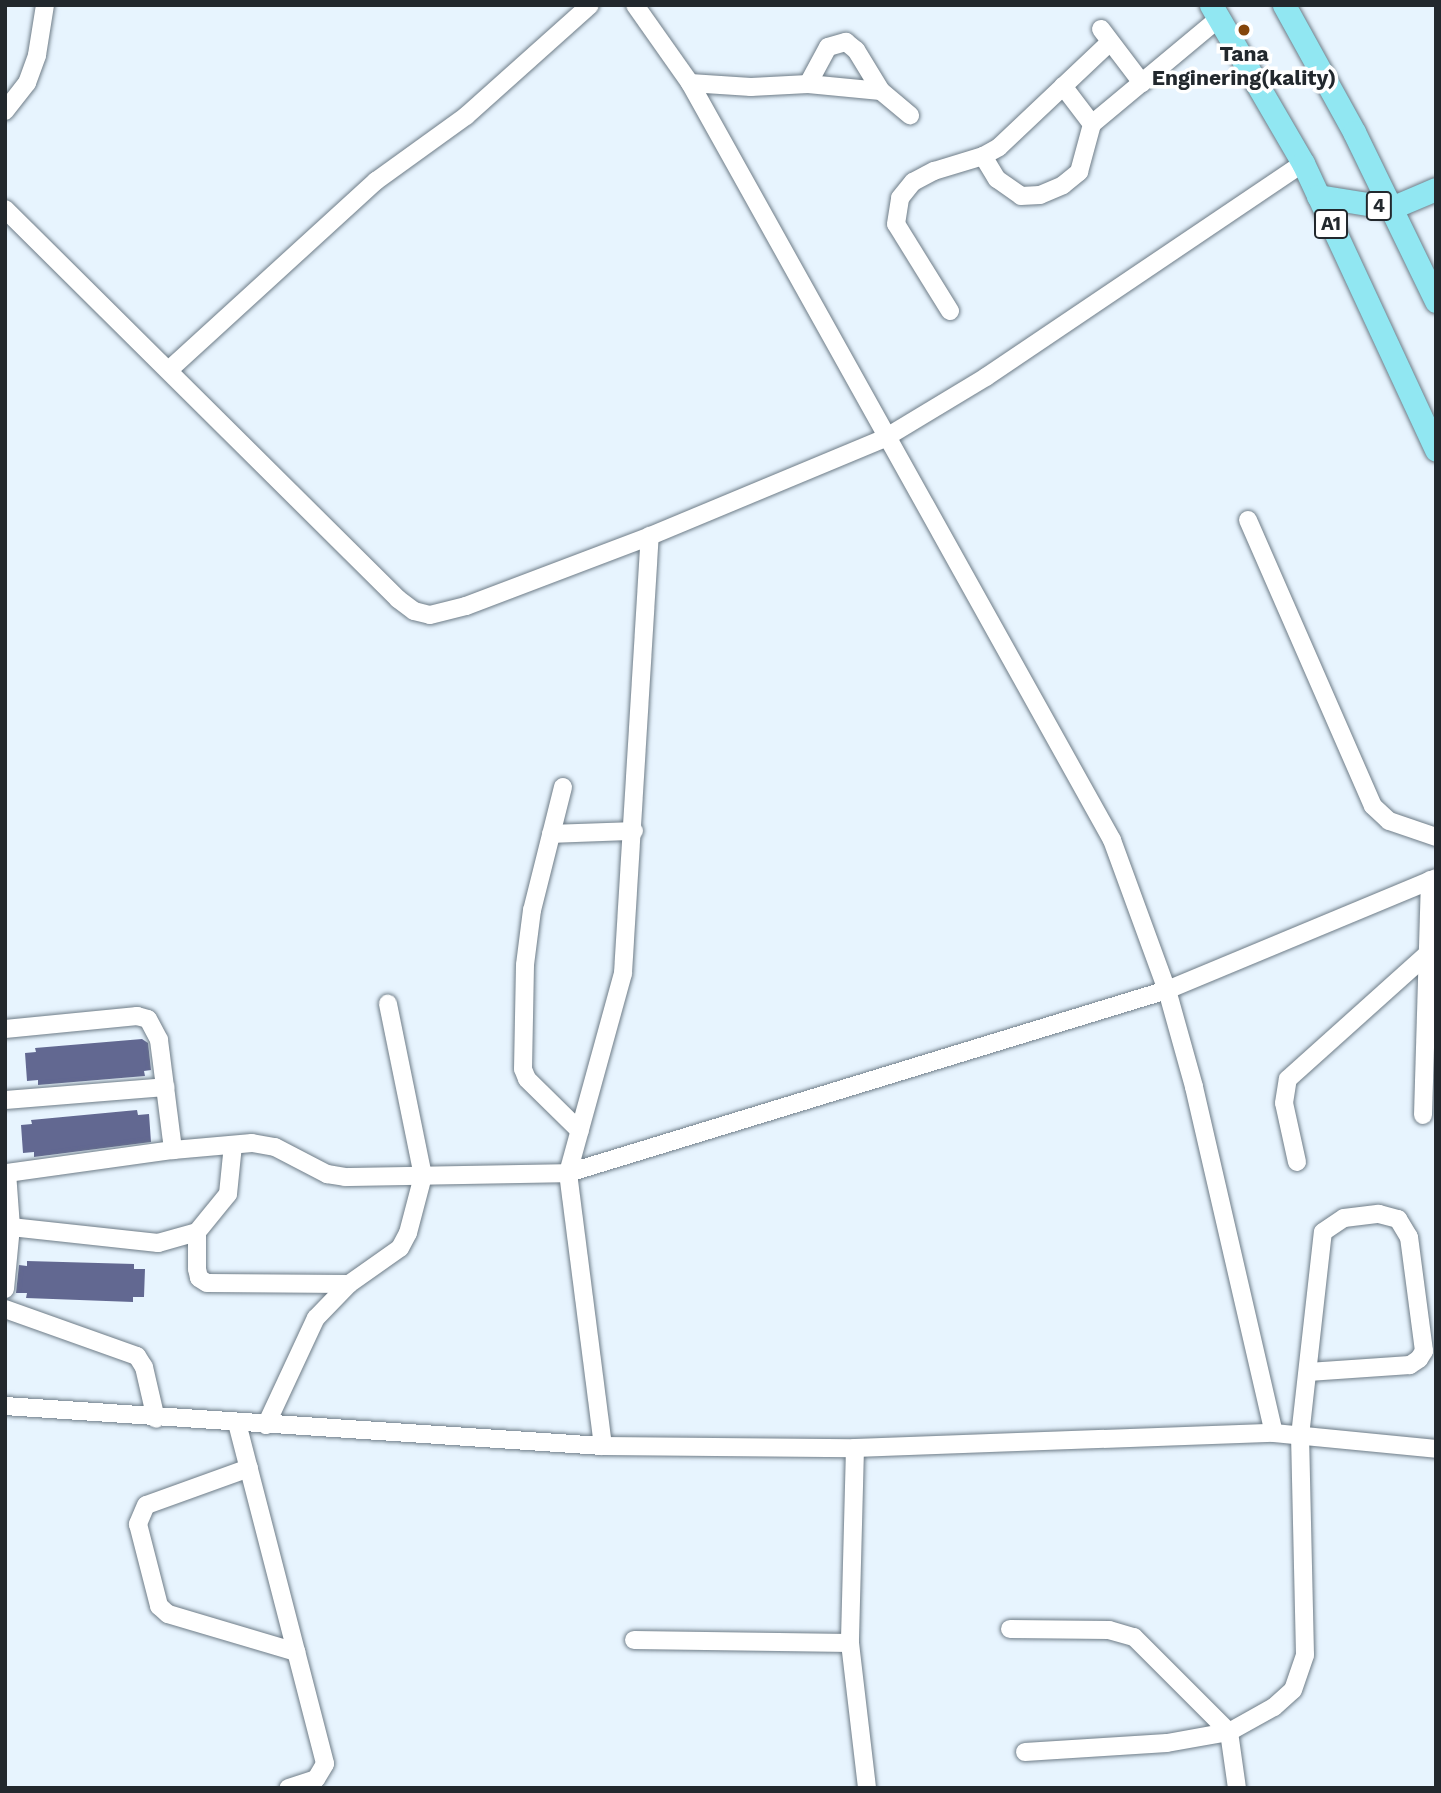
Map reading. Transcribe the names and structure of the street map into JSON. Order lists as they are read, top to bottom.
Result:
{
  "streets": {
    "main road": ["4", "A1"]
  },
  "crossings": [
    ["4", "A1"]
  ],
  "places": ["Tana Enginering(kality)"]
}
